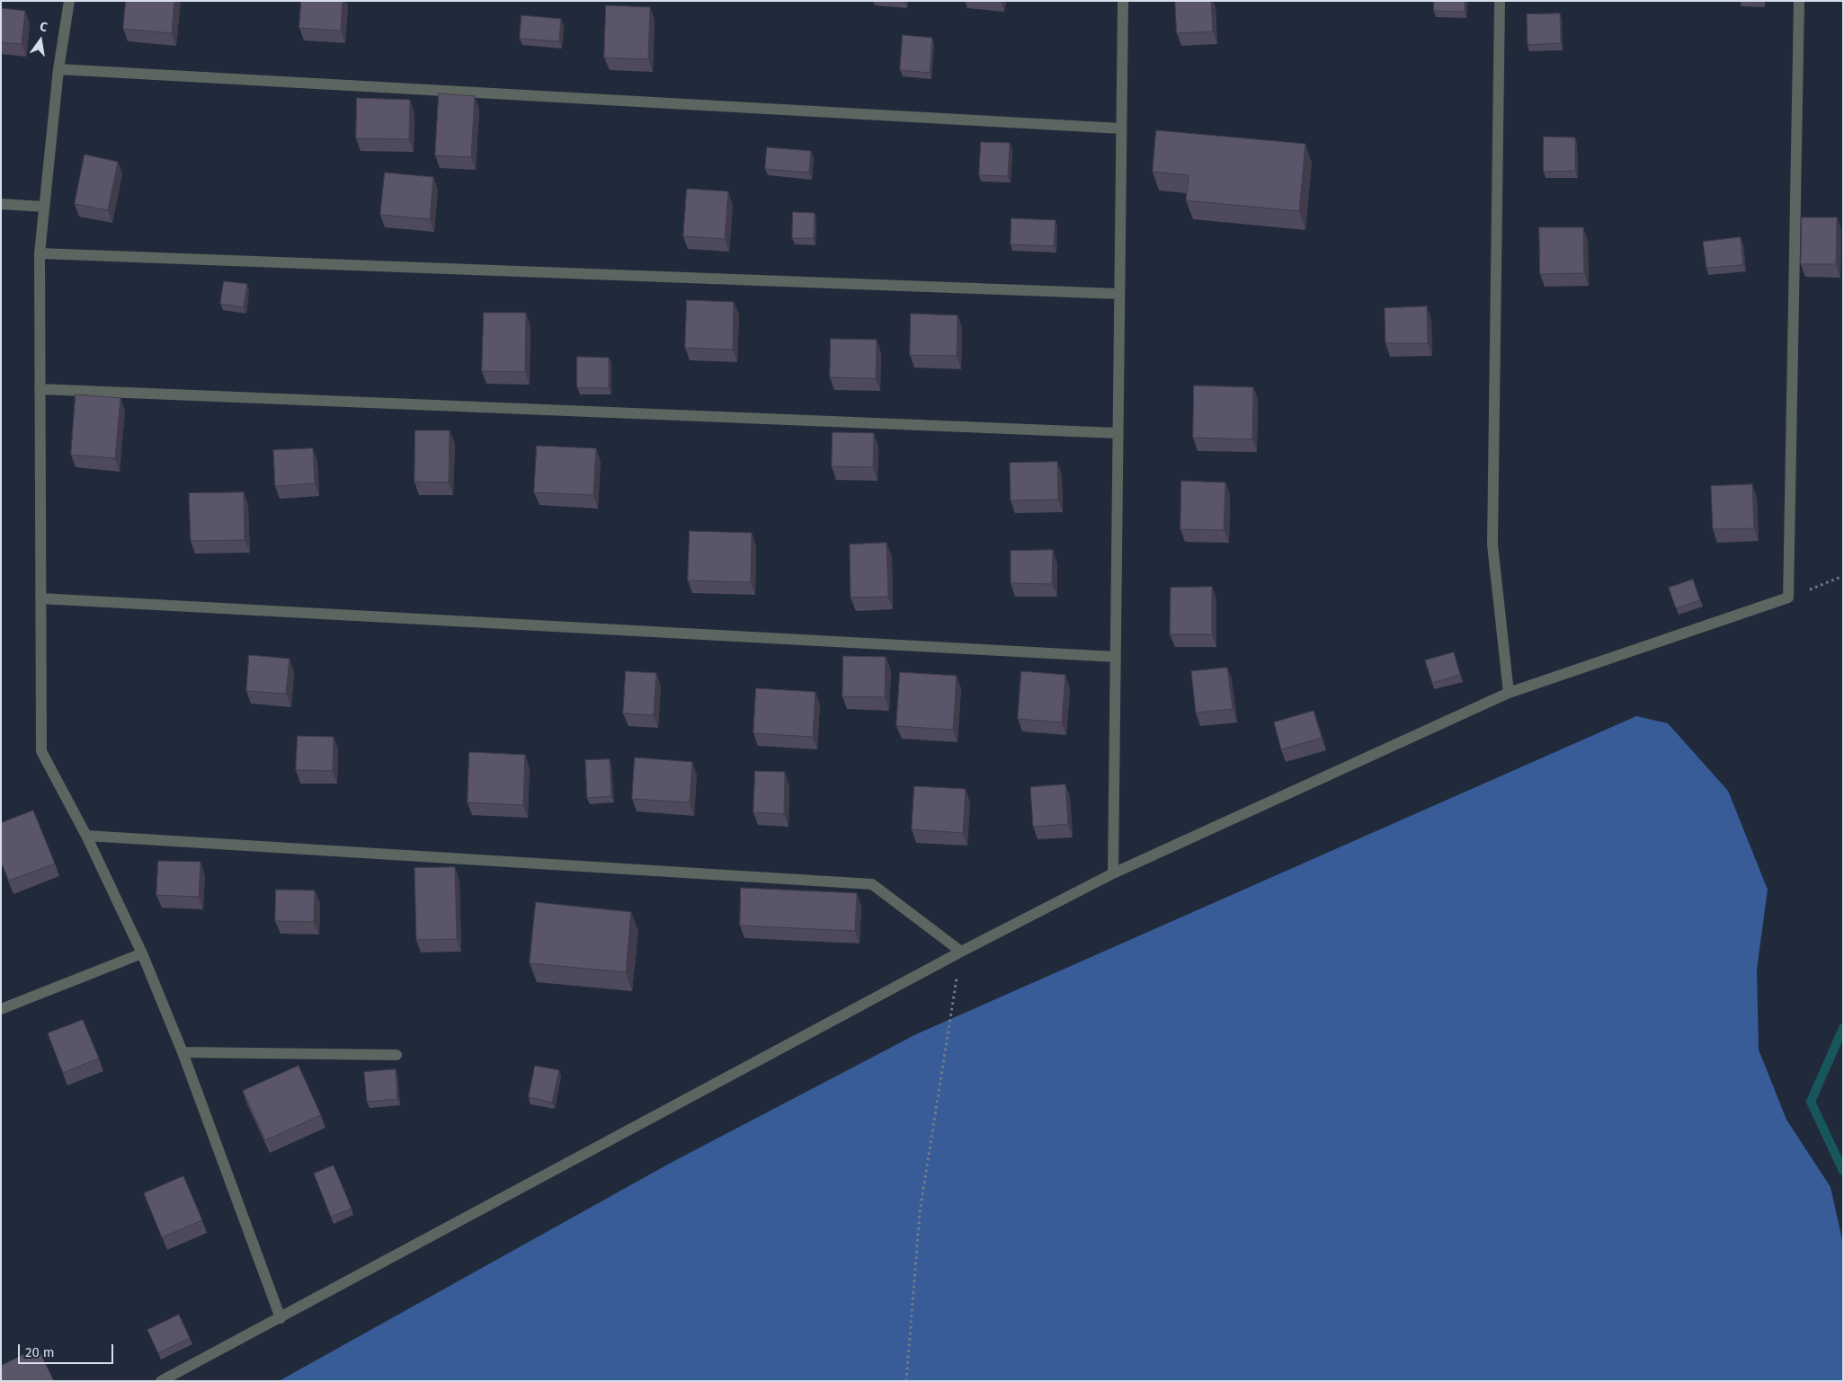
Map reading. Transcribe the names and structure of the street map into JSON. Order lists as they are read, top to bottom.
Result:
{
  "scale_bar": "20 m",
  "north": "top"
}
